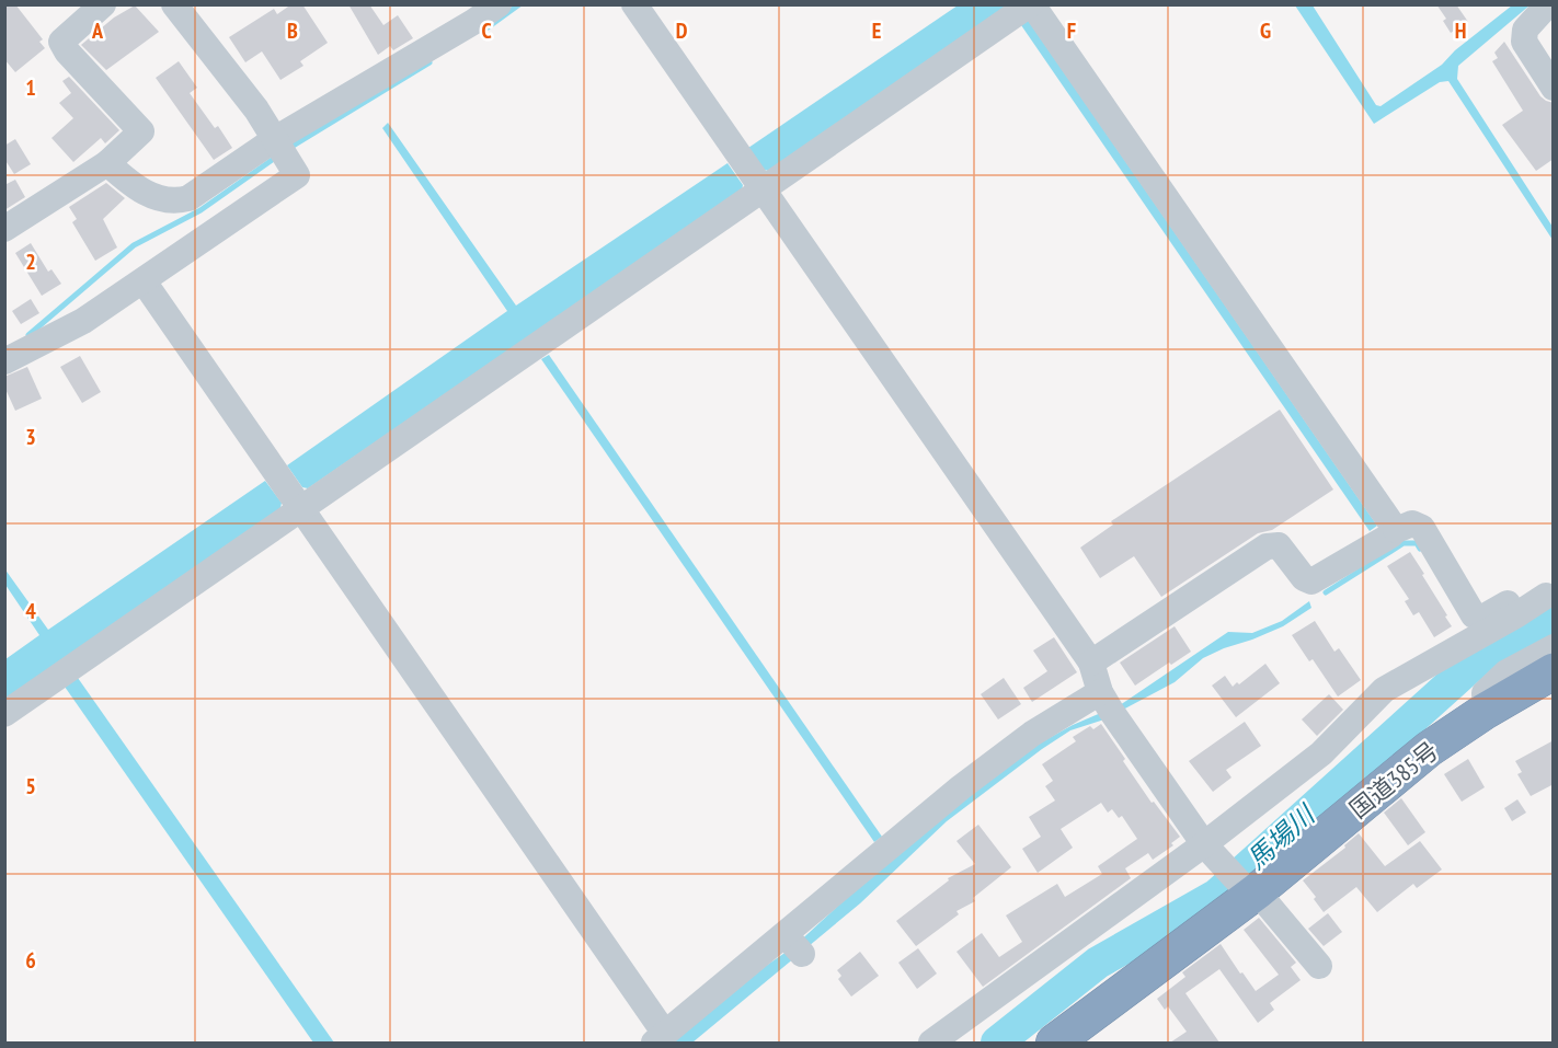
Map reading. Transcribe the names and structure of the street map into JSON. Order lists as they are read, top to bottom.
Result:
{
  "streets": {
    "highway": ["国道385号"]
  },
  "water": ["馬場川"],
  "grid": {
    "columns": [
      "A",
      "B",
      "C",
      "D",
      "E",
      "F",
      "G",
      "H"
    ],
    "rows": [
      "1",
      "2",
      "3",
      "4",
      "5",
      "6"
    ]
  }
}
